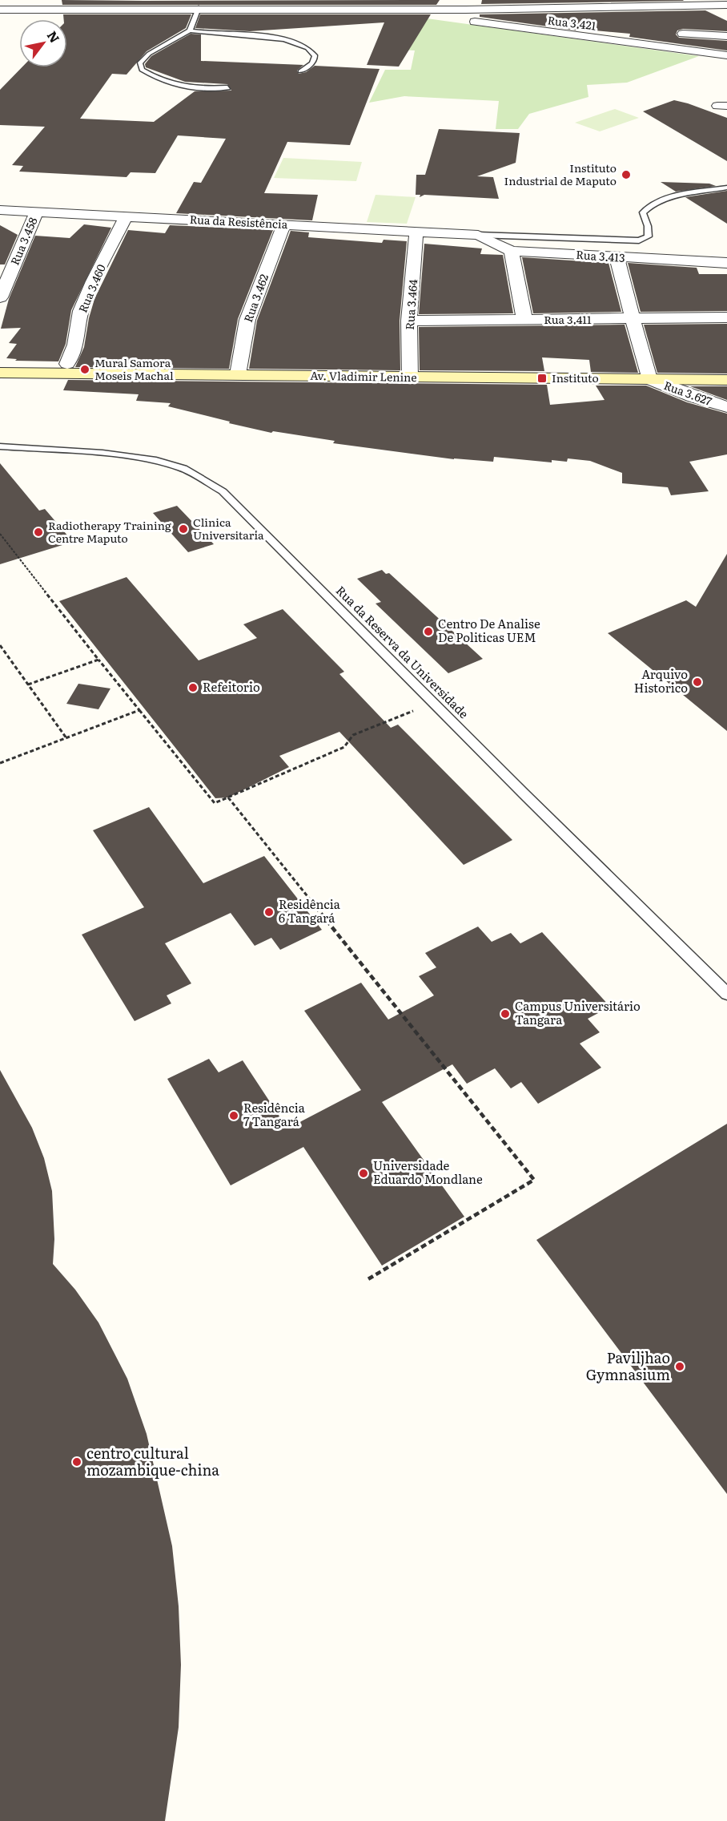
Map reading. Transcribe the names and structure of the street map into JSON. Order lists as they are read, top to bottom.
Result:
{
  "streets": {
    "main road": ["Av. Vladimir Lenine"],
    "street": [
      "Rua 3.421",
      "Rua da Resistência",
      "Rua 3.458",
      "Rua 3.413",
      "Rua 3.460",
      "Rua 3.462",
      "Rua 3.464",
      "Rua 3.411",
      "Rua 3.627"
    ],
    "lane": ["Rua da Reserva da Universidade"]
  },
  "crossings": [
    ["Rua da Resistência", "Rua 3.458"],
    ["Rua da Resistência", "Rua 3.413"],
    ["Rua da Resistência", "Rua 3.460"],
    ["Rua da Resistência", "Rua 3.462"],
    ["Rua da Resistência", "Rua 3.464"],
    ["Rua 3.462", "Av. Vladimir Lenine"],
    ["Rua 3.464", "Rua 3.411"],
    ["Rua 3.464", "Av. Vladimir Lenine"],
    ["Av. Vladimir Lenine", "Rua 3.627"]
  ],
  "places": {
    "other": [
      "Instituto Industrial de Maputo",
      "Mural Samora Moseis Machal",
      "Clinica Universitaria",
      "Radiotherapy Training Centre Maputo",
      "Centro De Analise De Politicas UEM",
      "Arquivo Historico",
      "Refeitorio",
      "Residência 6 Tangará",
      "Campus Universitário Tangara",
      "Residência 7 Tangará",
      "Universidade Eduardo Mondlane",
      "Paviljhao Gymnasium",
      "centro cultural mozambique-china"
    ],
    "transit": ["Instituto"]
  },
  "north": "top right"
}
